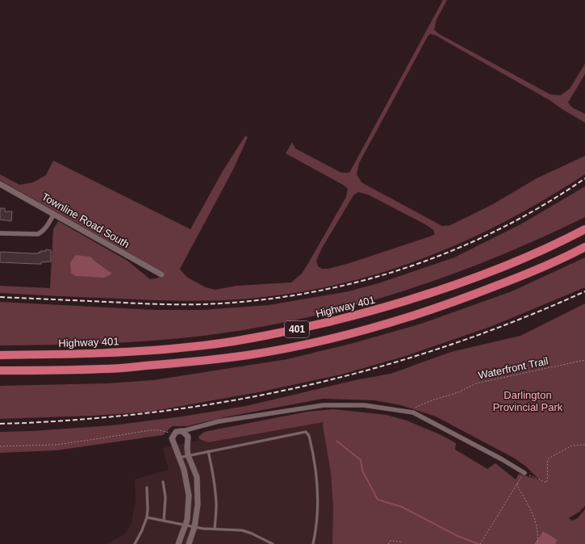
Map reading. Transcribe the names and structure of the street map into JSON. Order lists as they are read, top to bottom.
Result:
{
  "streets": {
    "highway": ["Highway 401", "401"],
    "street": ["Townline Road South"],
    "path": ["Waterfront Trail"]
  },
  "parks": ["Darlington Provincial Park"]
}
